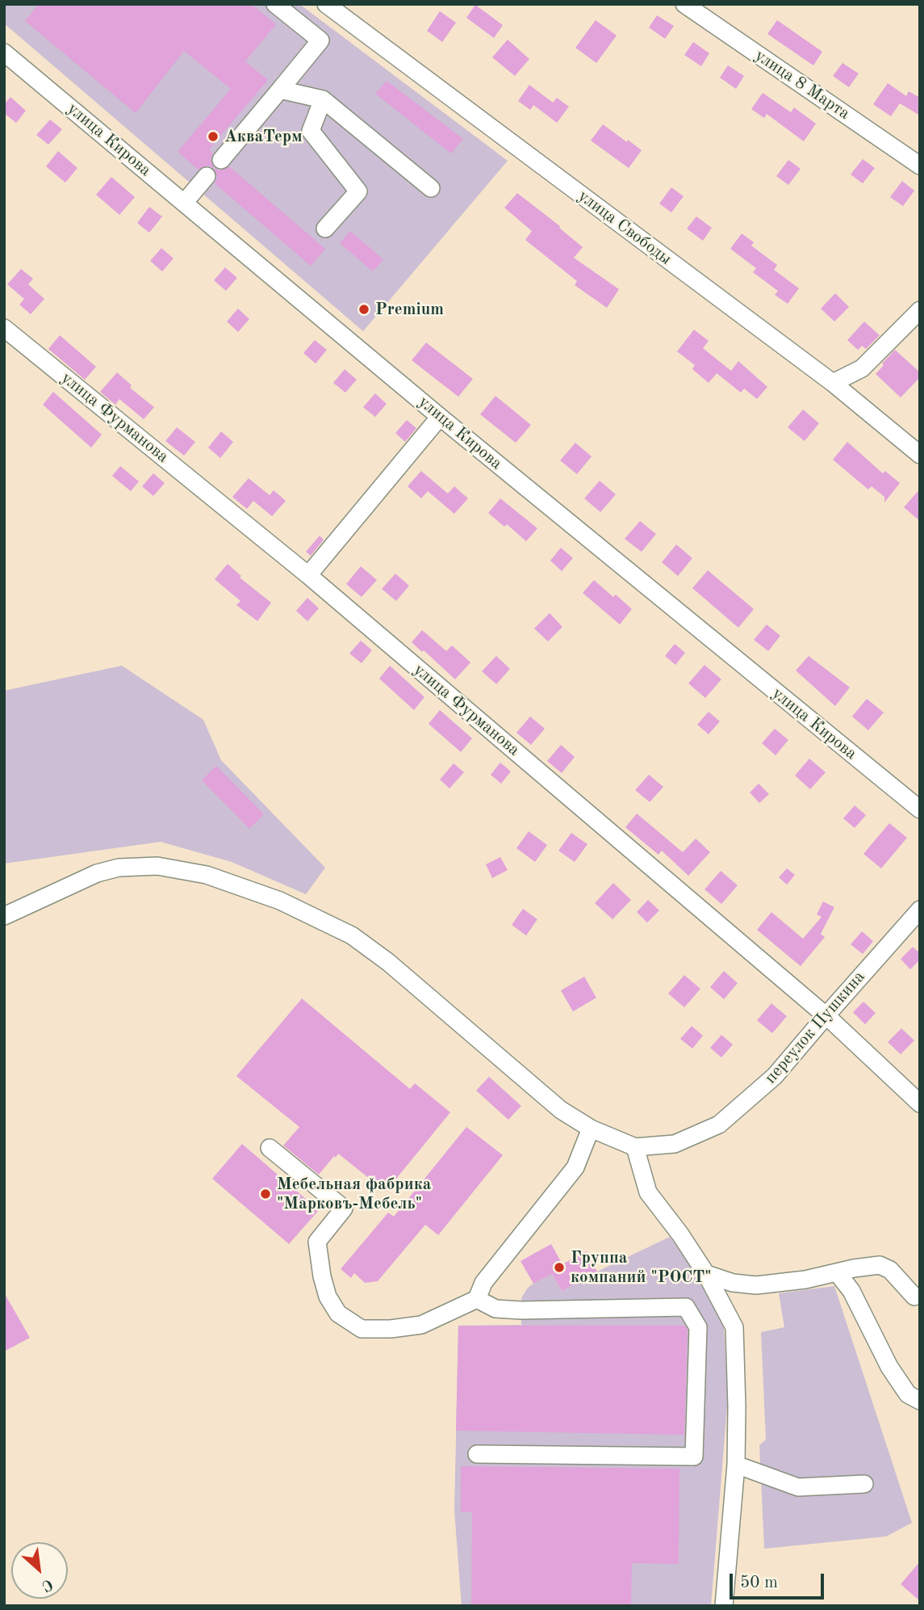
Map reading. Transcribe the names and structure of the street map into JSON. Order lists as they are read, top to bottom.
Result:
{
  "streets": {
    "street": [
      "улица 8 Марта",
      "улица Кирова",
      "улица Свободы",
      "улица Фурманова",
      "переулок Пушкина"
    ]
  },
  "crossings": [
    ["улица Фурманова", "переулок Пушкина"]
  ],
  "places": [
    "АкваТерм",
    "Premium",
    "Мебельная фабрика \"Марковъ-Мебель\"",
    "Группа компаний \"РОСТ\""
  ],
  "scale_bar": "50 m",
  "north": "bottom right"
}
